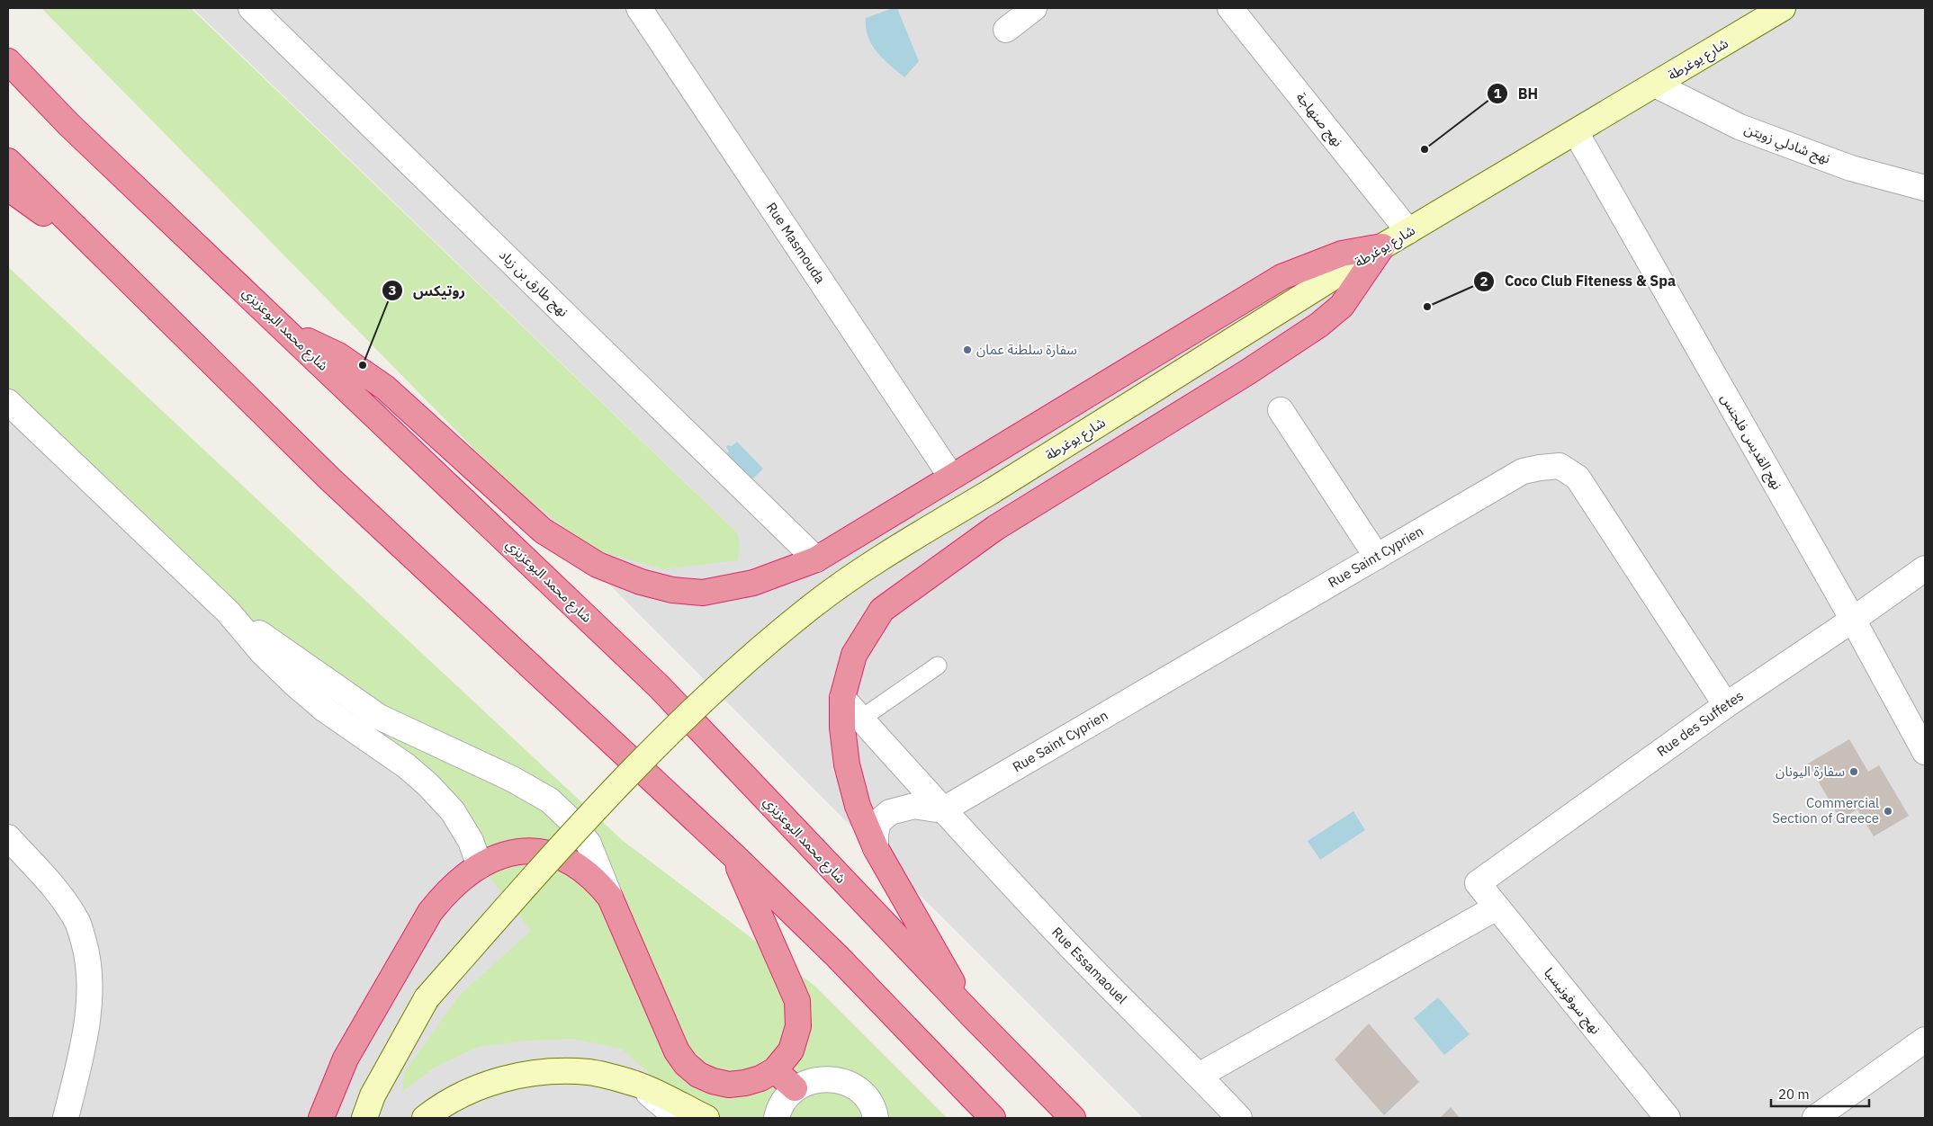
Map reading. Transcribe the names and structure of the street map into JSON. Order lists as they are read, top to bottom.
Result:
{
  "streets": {
    "highway": ["شارع محمد البوعزيزي"],
    "main road": ["شارع يوغرطة"],
    "street": [
      "نهج صنهاجة",
      "نهج شادلي زويتن",
      "Rue Masmouda",
      "نهج طارق بن زياد",
      "نهج القديس فلجنس",
      "Rue Saint Cyprien",
      "Rue des Suffetes",
      "Rue Essamaouel",
      "نهج سوفونيسبا"
    ]
  },
  "crossings": [
    ["شارع يوغرطة", "نهج صنهاجة"],
    ["شارع يوغرطة", "نهج شادلي زويتن"],
    ["شارع يوغرطة", "نهج القديس فلجنس"],
    ["نهج القديس فلجنس", "Rue des Suffetes"],
    ["Rue Saint Cyprien", "Rue des Suffetes"],
    ["Rue Saint Cyprien", "Rue Essamaouel"],
    ["Rue des Suffetes", "نهج سوفونيسبا"]
  ],
  "places": [
    "BH",
    "Coco Club Fiteness & Spa",
    "سفارة سلطنة عمان",
    "روتيكس",
    "سفارة اليونان",
    "Commercial Section of Greece"
  ],
  "scale_bar": "20 m"
}
